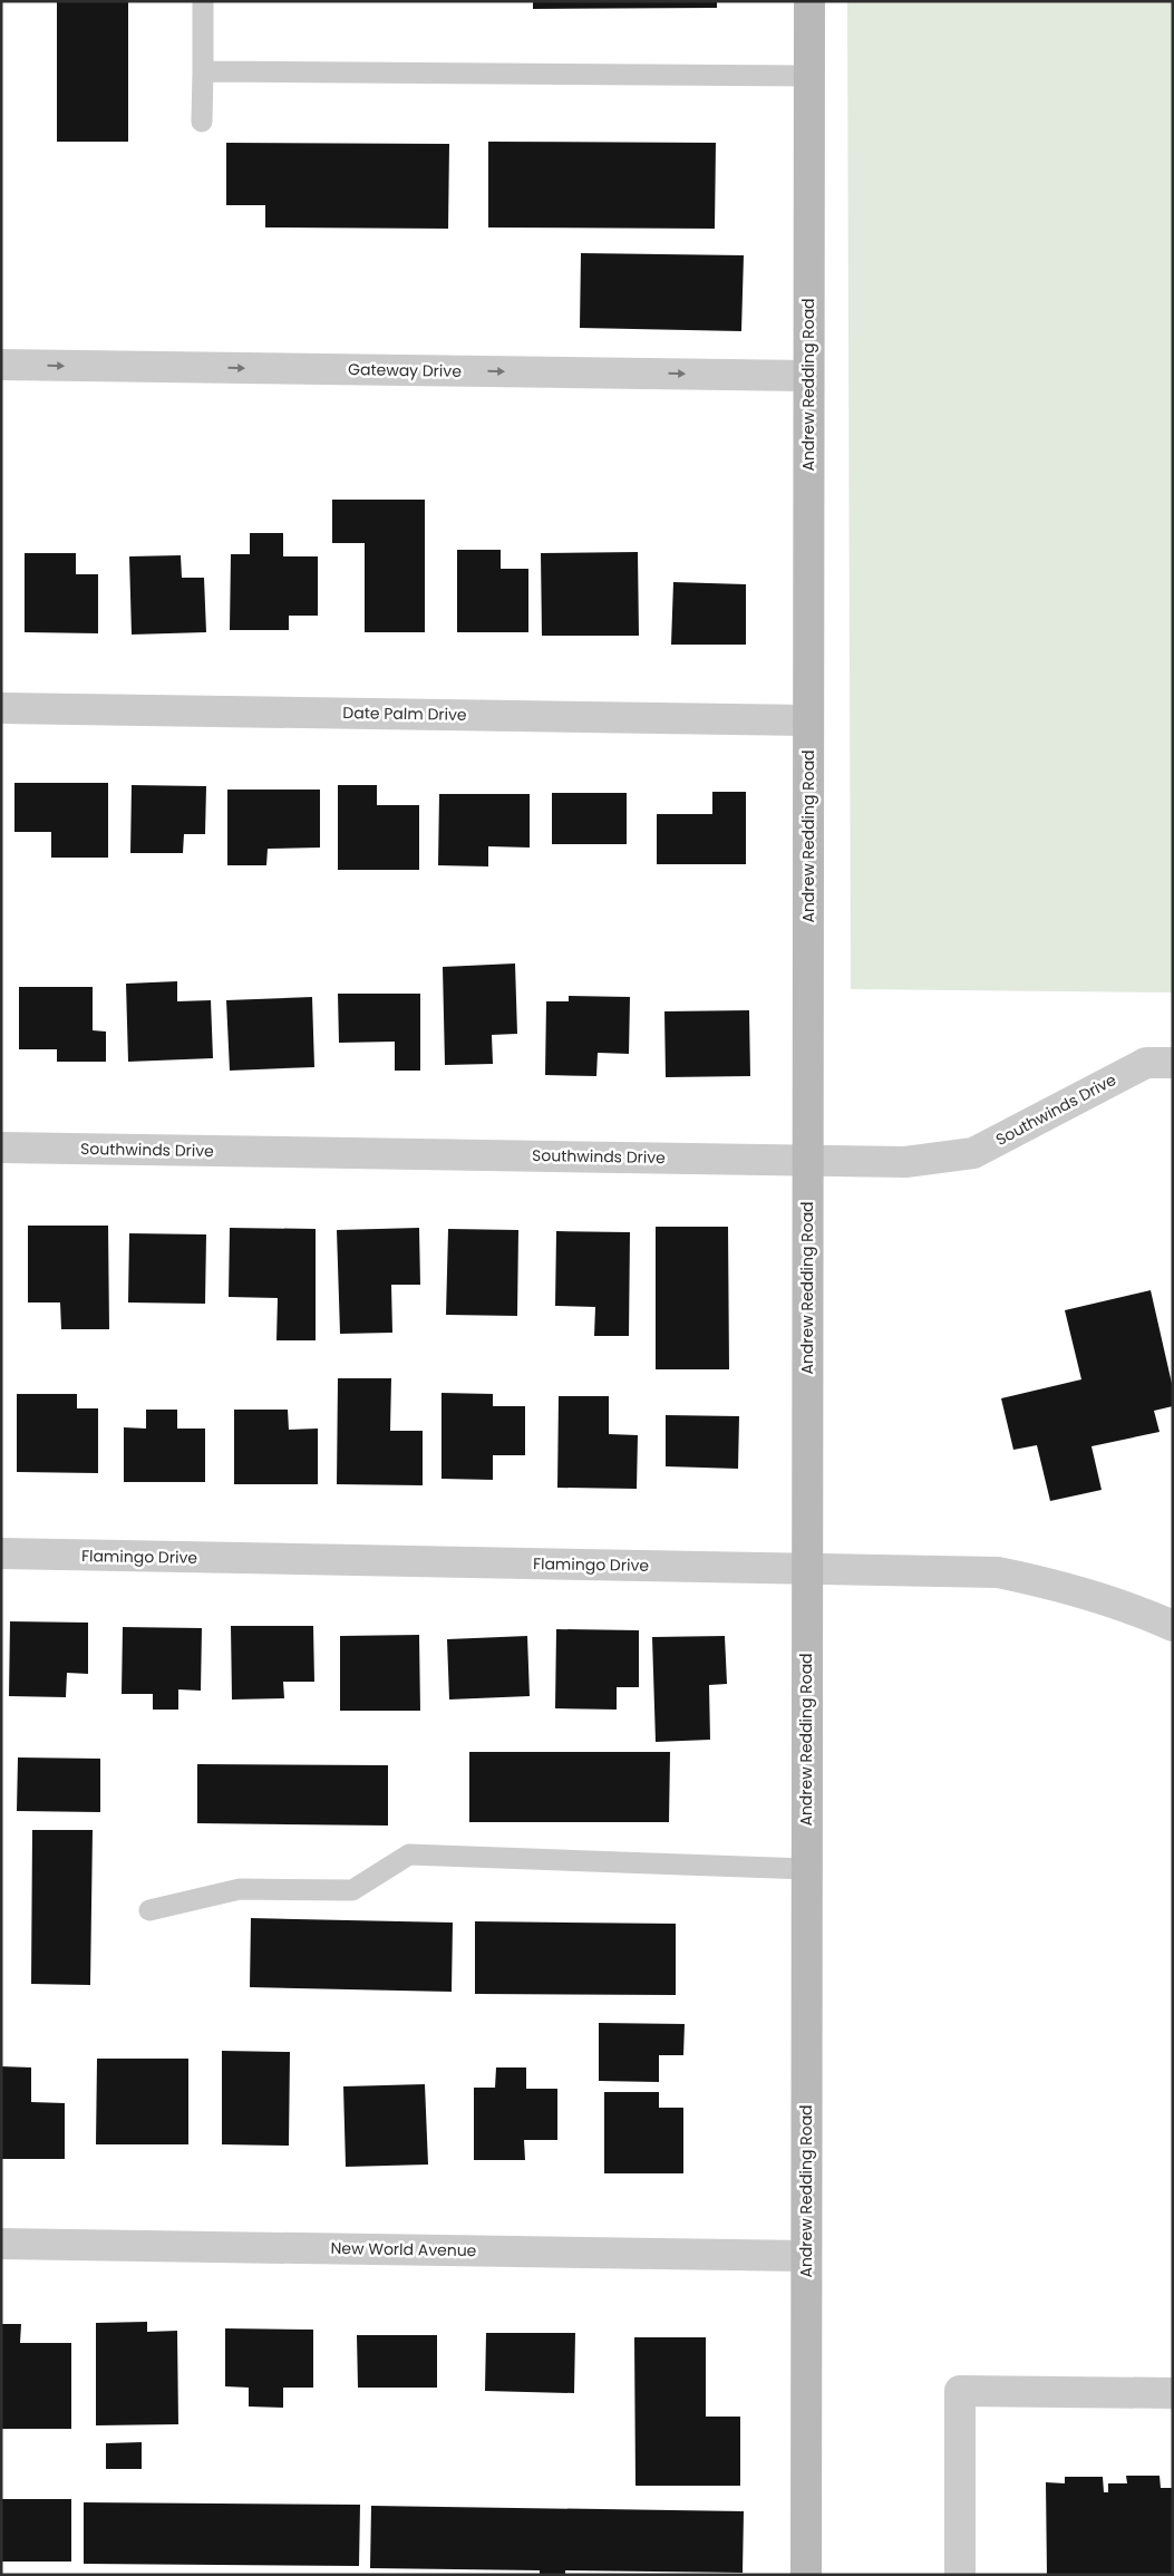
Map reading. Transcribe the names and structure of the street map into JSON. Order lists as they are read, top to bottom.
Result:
{
  "streets": {
    "street": [
      "Gateway Drive",
      "Andrew Redding Road",
      "Date Palm Drive",
      "Southwinds Drive",
      "Flamingo Drive",
      "New World Avenue"
    ]
  },
  "crossings": [
    ["Gateway Drive", "Andrew Redding Road"],
    ["Andrew Redding Road", "Date Palm Drive"],
    ["Andrew Redding Road", "Southwinds Drive"],
    ["Andrew Redding Road", "Flamingo Drive"],
    ["Andrew Redding Road", "New World Avenue"]
  ],
  "one_way": ["Gateway Drive"]
}
